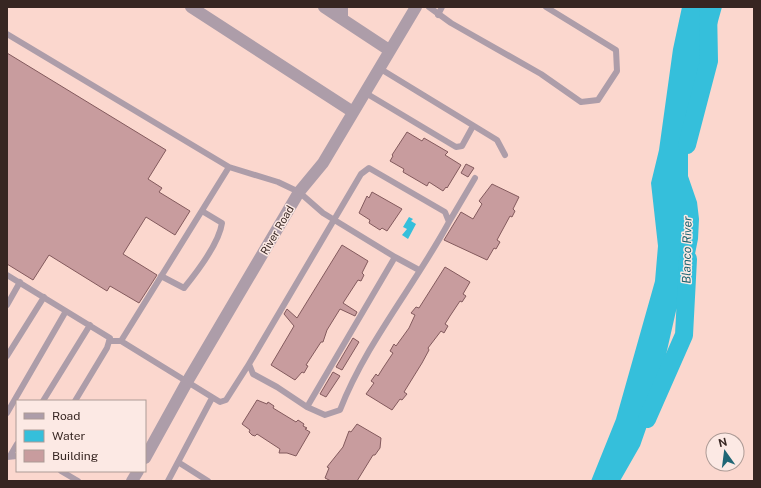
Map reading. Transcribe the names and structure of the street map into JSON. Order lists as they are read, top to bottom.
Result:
{
  "streets": {
    "street": ["River Road"]
  },
  "water": ["Blanco River"],
  "legend": ["Road", "Water", "Building"],
  "north": "top"
}
